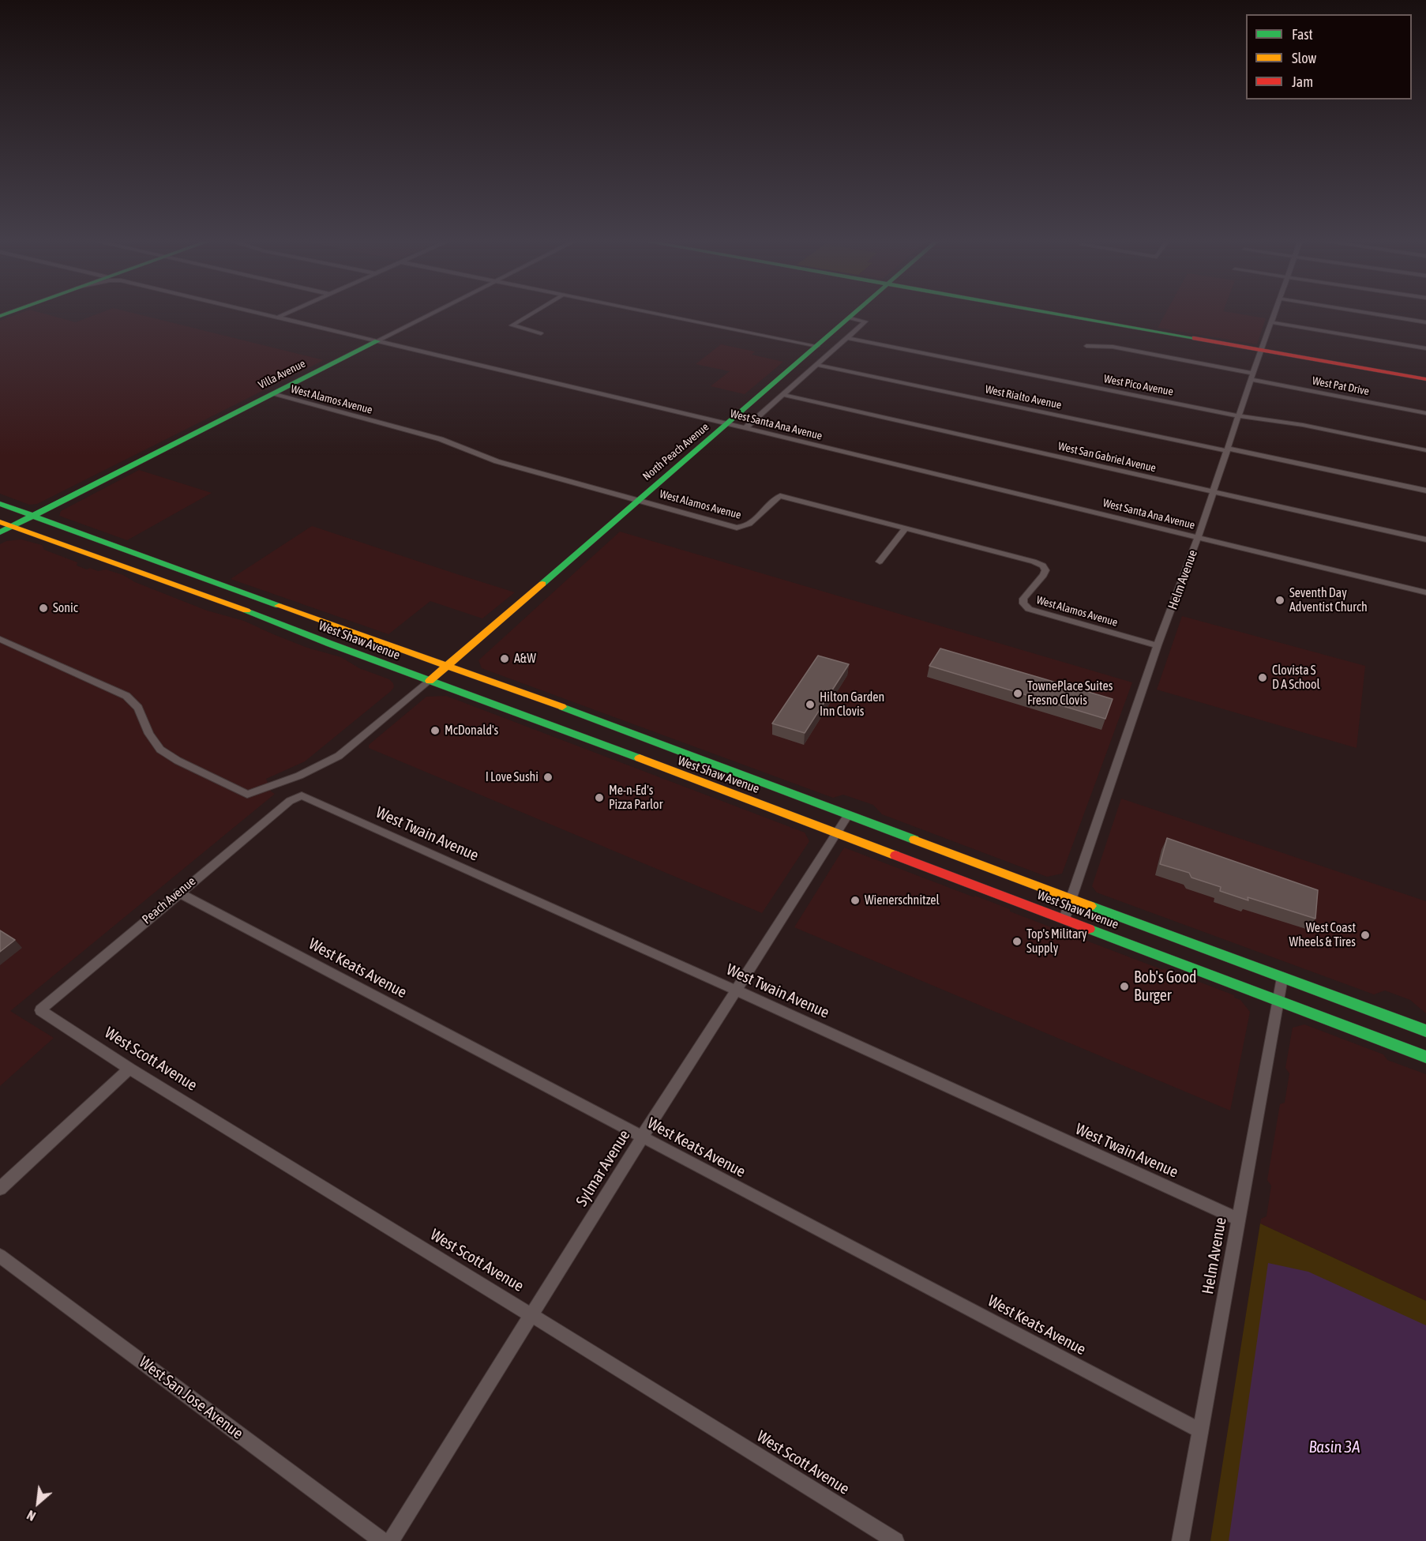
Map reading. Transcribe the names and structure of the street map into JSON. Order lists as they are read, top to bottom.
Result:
{
  "streets": {
    "main road": ["Villa Avenue", "North Peach Avenue", "West Shaw Avenue"],
    "street": [
      "West Pico Avenue",
      "West Pat Drive",
      "West Rialto Avenue",
      "West Alamos Avenue",
      "West Santa Ana Avenue",
      "West San Gabriel Avenue",
      "Helm Avenue",
      "West Twain Avenue",
      "Peach Avenue",
      "West Keats Avenue",
      "West Scott Avenue",
      "Sylmar Avenue",
      "West San Jose Avenue"
    ]
  },
  "crossings": [
    ["Villa Avenue", "West Alamos Avenue"],
    ["Villa Avenue", "West Santa Ana Avenue"],
    ["Villa Avenue", "West Shaw Avenue"],
    ["West Pico Avenue", "Helm Avenue"],
    ["West Pat Drive", "Helm Avenue"],
    ["West Rialto Avenue", "Helm Avenue"],
    ["West Alamos Avenue", "North Peach Avenue"],
    ["West Alamos Avenue", "Helm Avenue"],
    ["West Santa Ana Avenue", "North Peach Avenue"],
    ["West Santa Ana Avenue", "Helm Avenue"],
    ["North Peach Avenue", "West Shaw Avenue"],
    ["West San Gabriel Avenue", "Helm Avenue"],
    ["Helm Avenue", "West Shaw Avenue"],
    ["Helm Avenue", "West Twain Avenue"],
    ["Helm Avenue", "West Keats Avenue"],
    ["West Shaw Avenue", "Sylmar Avenue"],
    ["West Twain Avenue", "Peach Avenue"],
    ["West Twain Avenue", "Sylmar Avenue"],
    ["Peach Avenue", "West Keats Avenue"],
    ["Peach Avenue", "West Scott Avenue"],
    ["West Keats Avenue", "Sylmar Avenue"],
    ["West Scott Avenue", "Sylmar Avenue"]
  ],
  "water": ["Basin 3A"],
  "places": [
    "Seventh Day Adventist Church",
    "Sonic",
    "A&W",
    "Clovista S D A School",
    "TownePlace Suites Fresno Clovis",
    "Hilton Garden Inn Clovis",
    "McDonald's",
    "I Love Sushi",
    "Me-n-Ed's Pizza Parlor",
    "Wienerschnitzel",
    "West Coast Wheels & Tires",
    "Top's Military Supply",
    "Bob's Good Burger"
  ],
  "legend": ["Fast", "Slow", "Jam"],
  "north": "bottom left"
}
